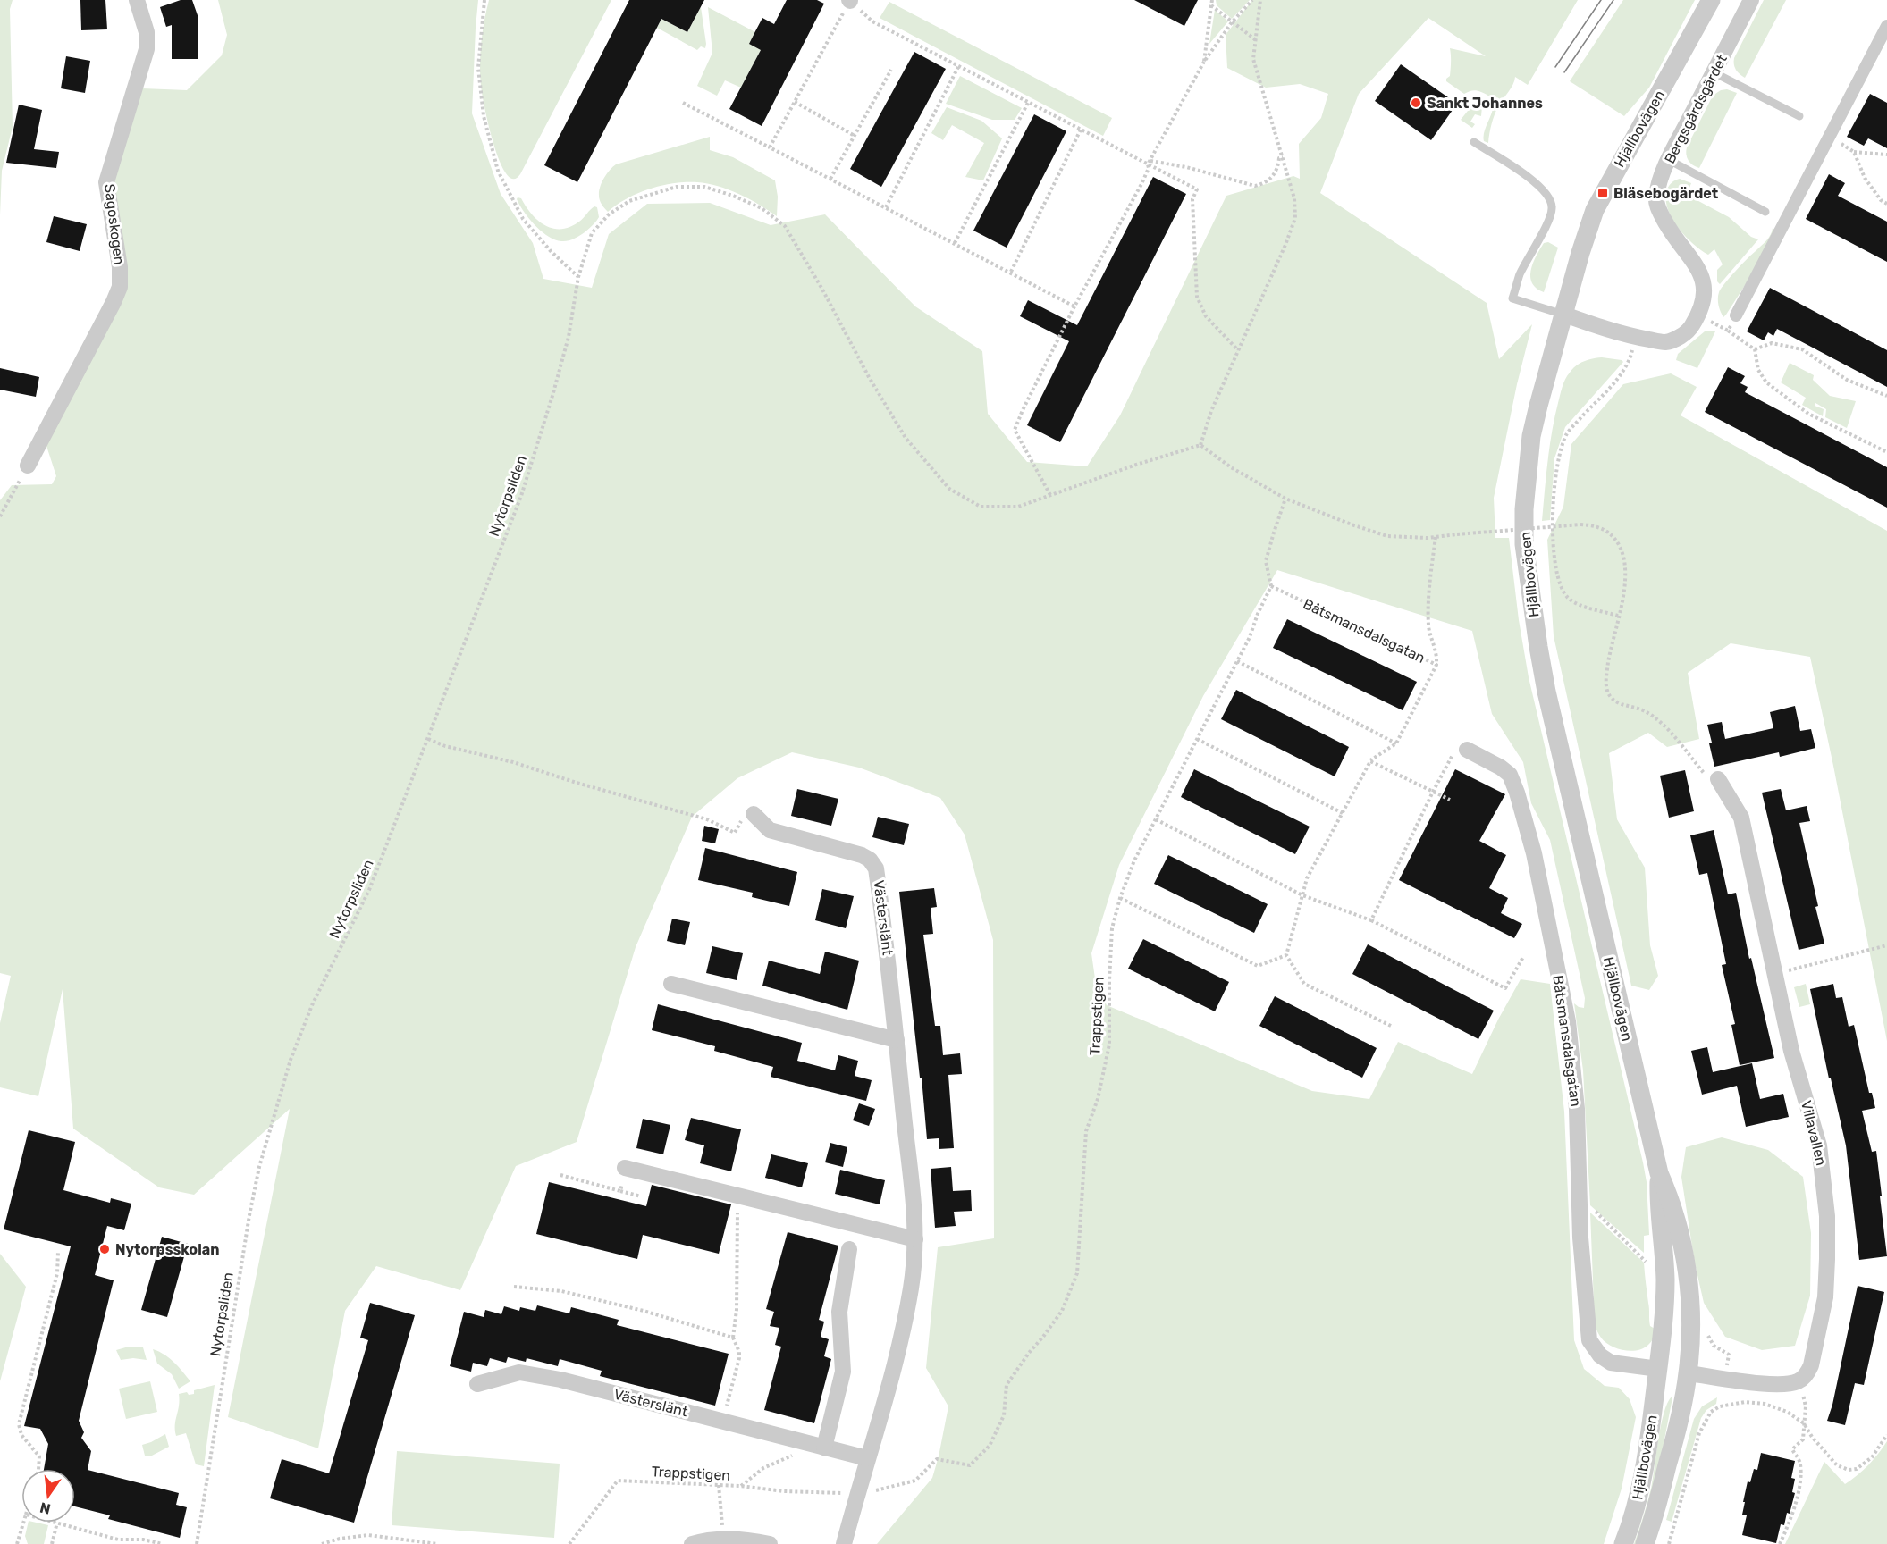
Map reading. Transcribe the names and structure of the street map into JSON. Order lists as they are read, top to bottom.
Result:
{
  "streets": {
    "street": [
      "Bergsgårdsgärdet",
      "Hjällbovägen",
      "Sagoskogen",
      "Båtsmansdalsgatan",
      "Västerslänt",
      "Villavallen"
    ],
    "path": ["Nytorpsliden", "Trappstigen"]
  },
  "crossings": [
    ["Bergsgårdsgärdet", "Hjällbovägen"],
    ["Hjällbovägen", "Båtsmansdalsgatan"],
    ["Båtsmansdalsgatan", "Trappstigen"]
  ],
  "places": {
    "other": ["Sankt Johannes", "Nytorpsskolan"],
    "transit": ["Bläsebogärdet"]
  },
  "north": "bottom"
}
